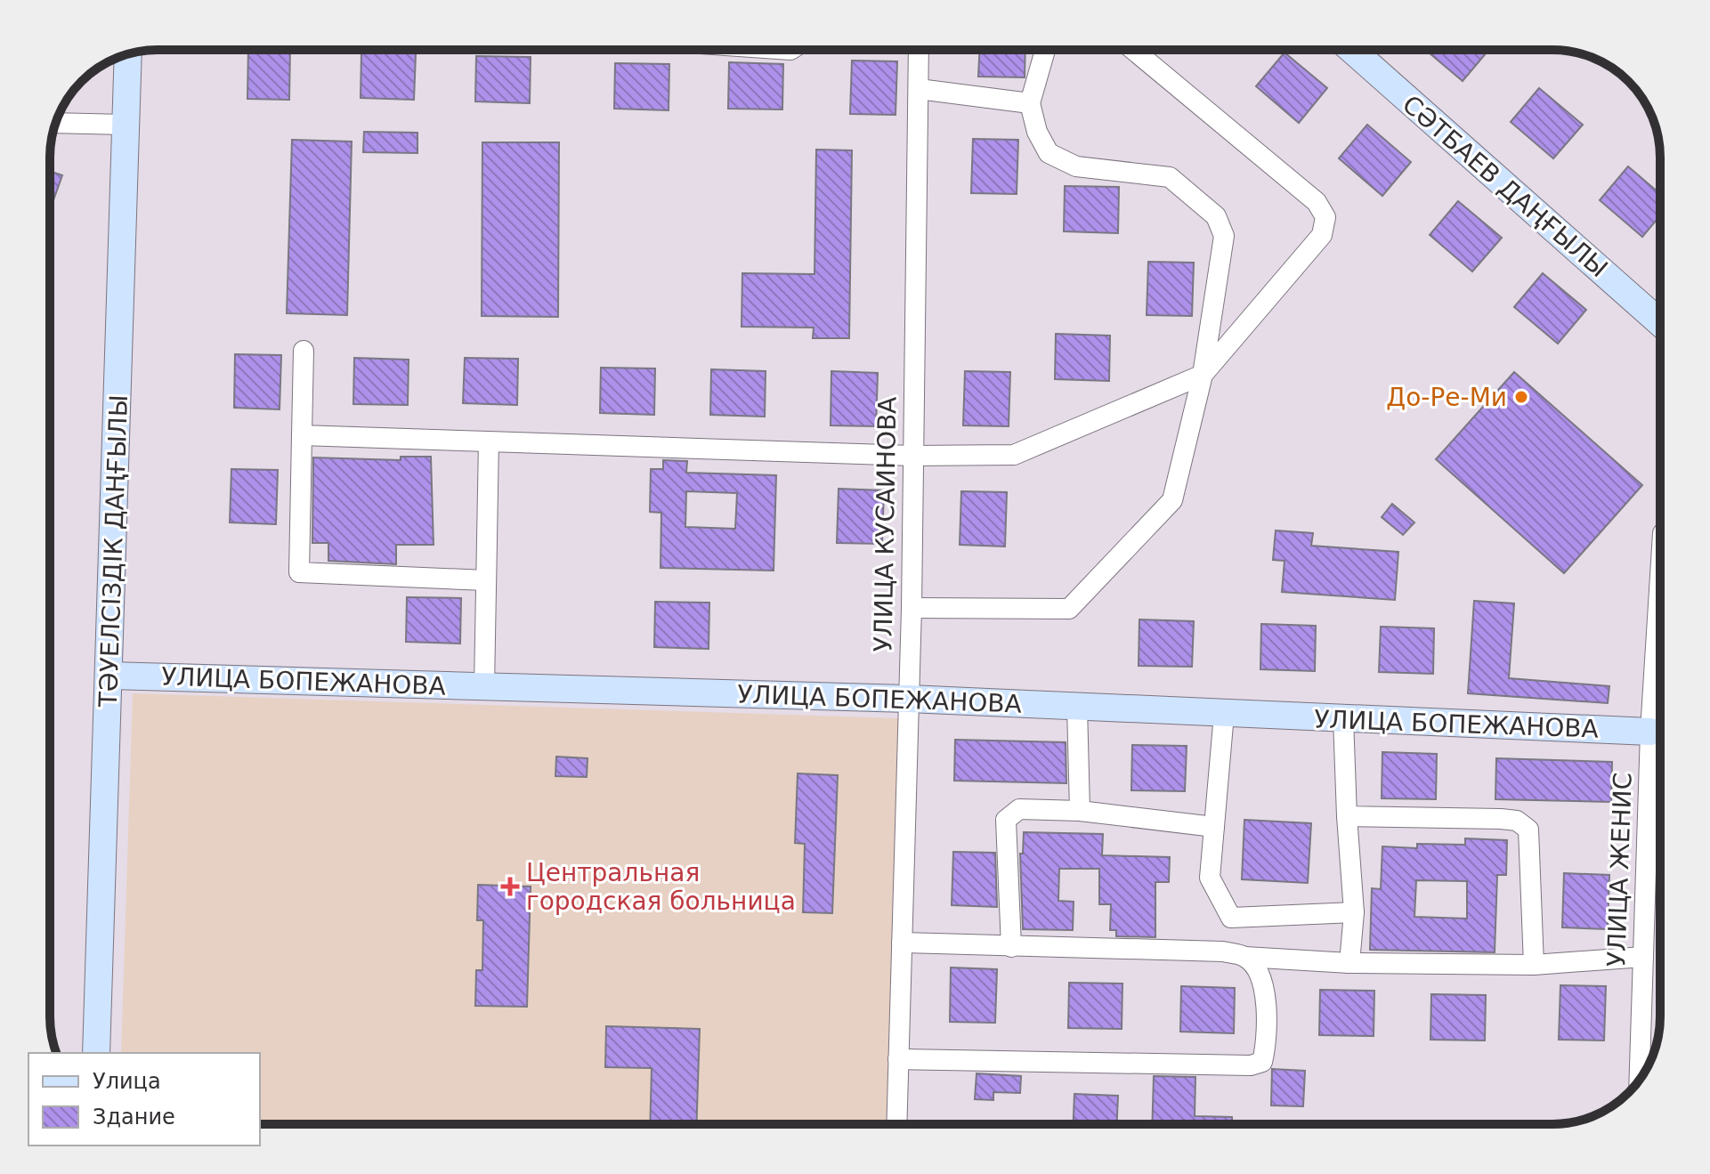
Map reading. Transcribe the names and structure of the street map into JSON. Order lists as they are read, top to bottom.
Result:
{
  "streets": {
    "street": [
      "СӘТБАЕВ ДАҢҒЫЛЫ",
      "УЛИЦА КУСАИНОВА",
      "ТӘУЕЛСІЗДІК ДАҢҒЫЛЫ",
      "УЛИЦА БОПЕЖАНОВА",
      "УЛИЦА ЖЕНИС"
    ]
  },
  "crossings": [
    ["УЛИЦА КУСАИНОВА", "УЛИЦА БОПЕЖАНОВА"],
    ["ТӘУЕЛСІЗДІК ДАҢҒЫЛЫ", "УЛИЦА БОПЕЖАНОВА"],
    ["УЛИЦА БОПЕЖАНОВА", "УЛИЦА ЖЕНИС"]
  ],
  "places": {
    "other": ["До-Ре-Ми"],
    "health": ["Центральная городская больница"]
  },
  "legend": ["Улица", "Здание"]
}
